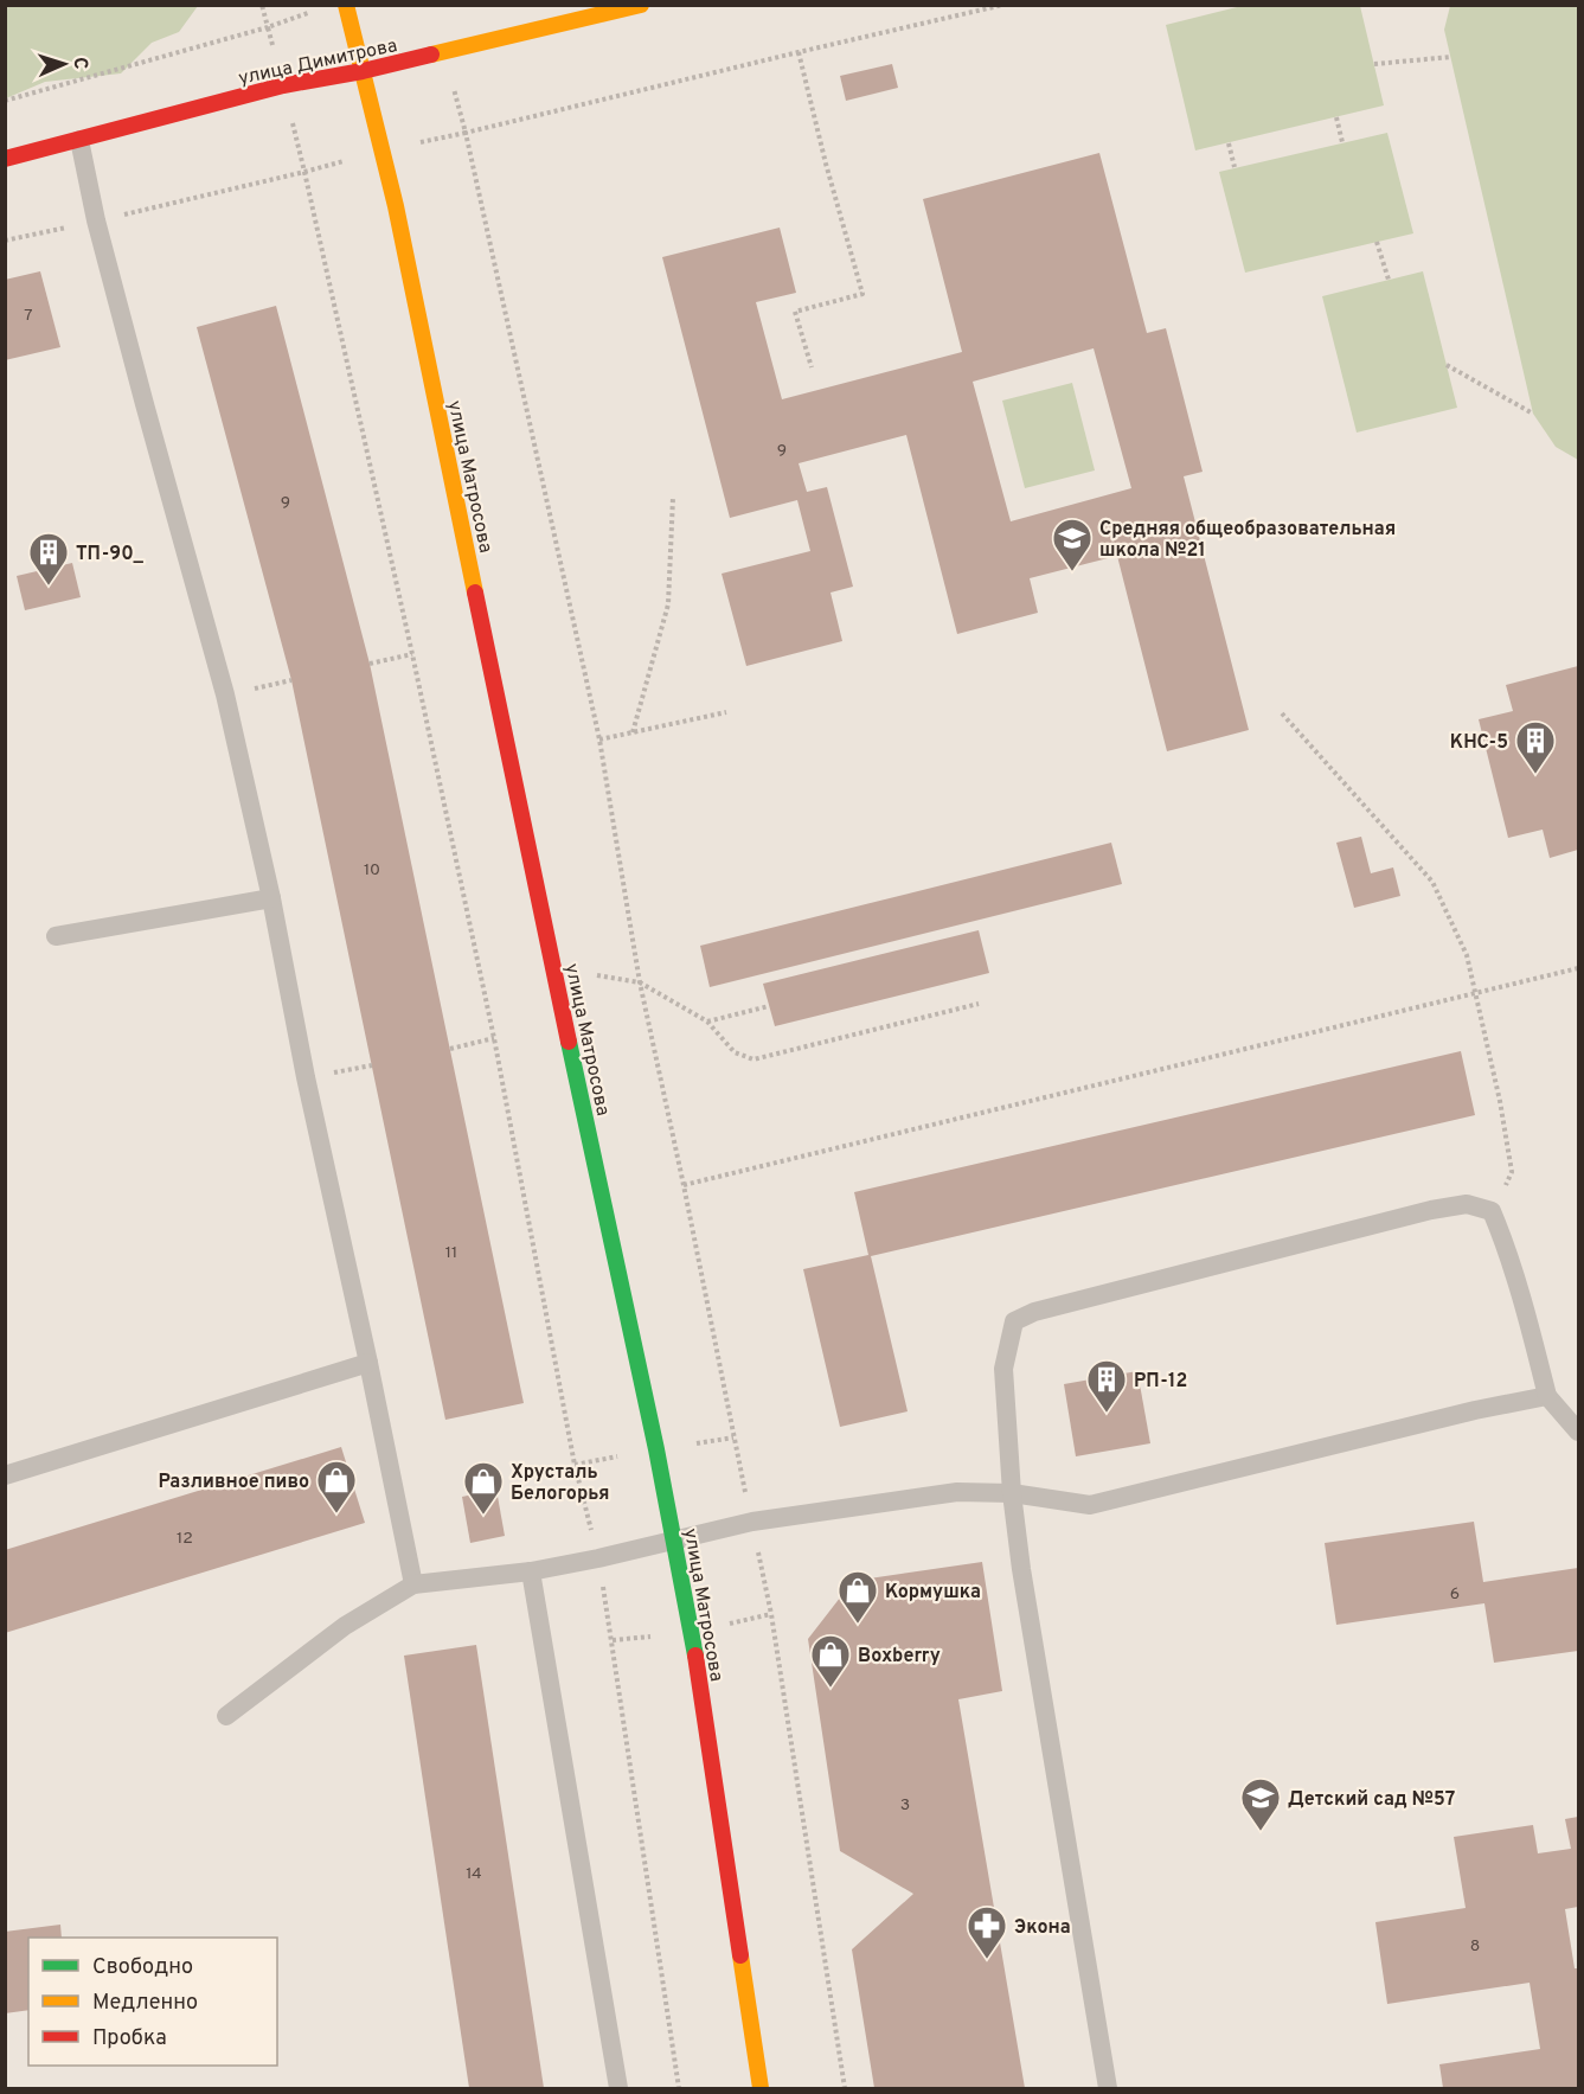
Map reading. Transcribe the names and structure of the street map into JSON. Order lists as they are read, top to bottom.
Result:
{
  "streets": {
    "main road": ["улица Димитрова", "улица Матросова"]
  },
  "crossings": [
    ["улица Димитрова", "улица Матросова"]
  ],
  "places": {
    "school or university": ["Средняя общеобразовательная школа №21", "Детский сад №57"],
    "building": ["ТП-90_", "КНС-5", "РП-12"],
    "shop": [
      "Разливное пиво",
      "Хрусталь Белогорья",
      "Кормушка",
      "Boxberry"
    ],
    "pharmacy": ["Экона"]
  },
  "house_numbers": [
    "7",
    "9",
    "9",
    "10",
    "11",
    "12",
    "6",
    "3",
    "14",
    "8"
  ],
  "legend": ["Свободно", "Медленно", "Пробка"],
  "north": "right"
}
